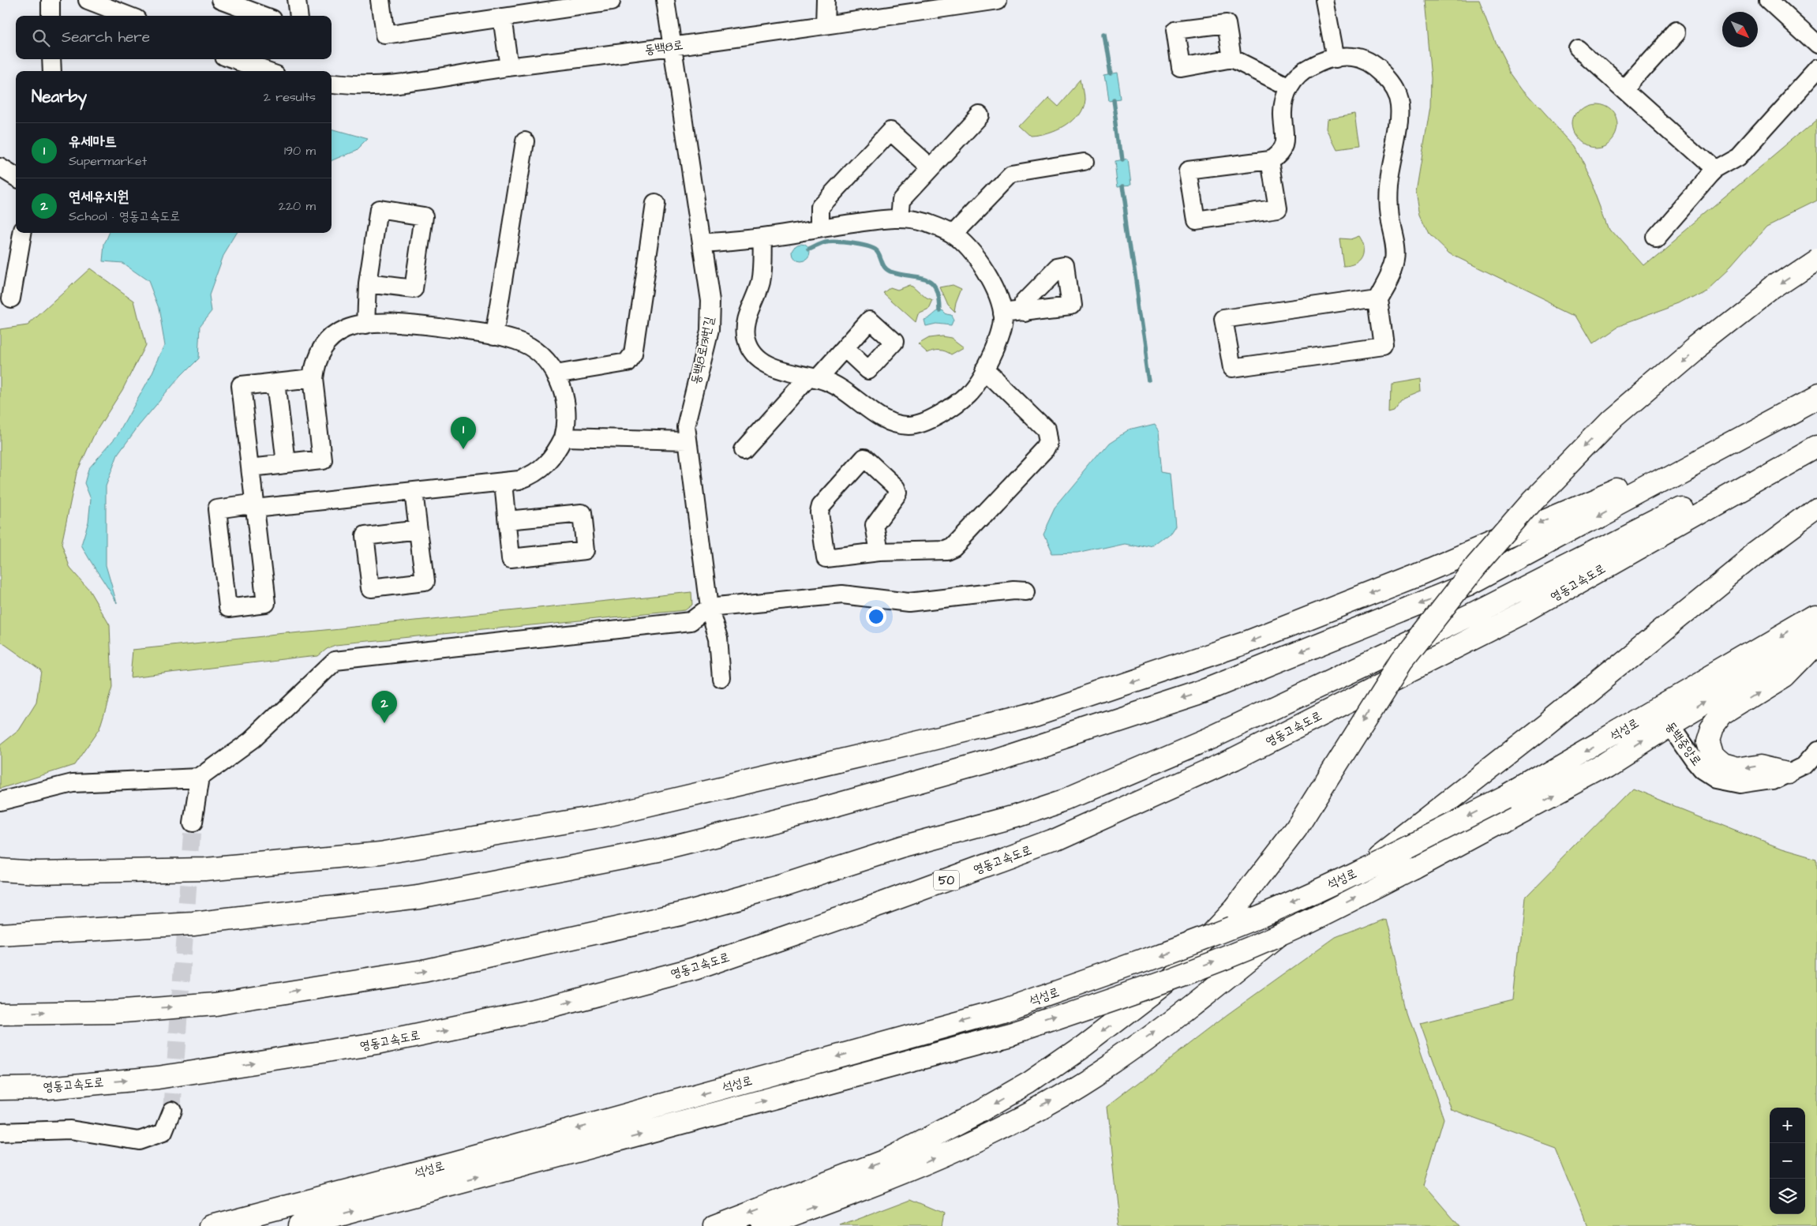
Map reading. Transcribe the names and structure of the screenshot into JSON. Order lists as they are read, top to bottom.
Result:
{
  "streets": {
    "highway": ["영동고속도로", "석성로", "50"],
    "street": ["동백8로", "동백8로131번길", "동백중앙로"]
  },
  "crossings": [
    ["동백8로", "동백8로131번길"],
    ["석성로", "동백중앙로"]
  ],
  "north": "bottom right",
  "page": {
    "search": "Search here",
    "heading": ["Nearby", "2 results"],
    "list": [
      {
        "mark": "1",
        "name": "유세마트",
        "note": "Supermarket",
        "value": "190 m"
      },
      {
        "mark": "2",
        "name": "연세유치원",
        "note": "School · 영동고속도로",
        "value": "220 m"
      }
    ],
    "pins": ["1", "2"],
    "map_buttons": ["+", "−"]
  }
}
